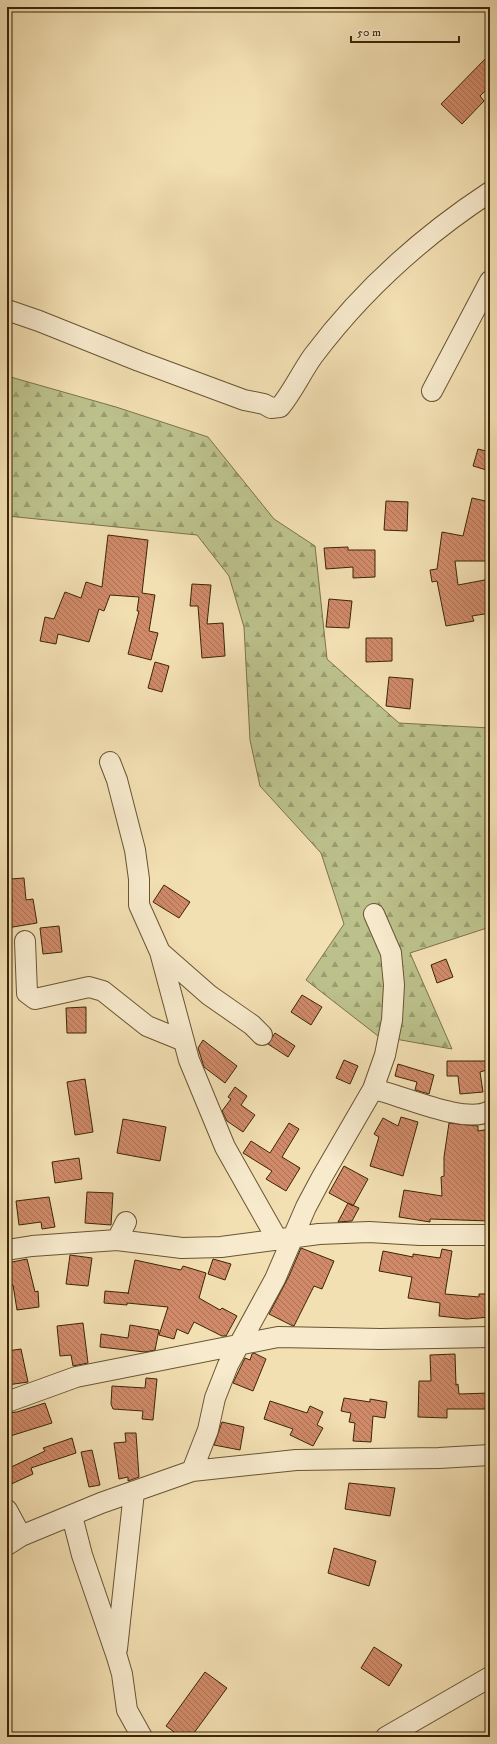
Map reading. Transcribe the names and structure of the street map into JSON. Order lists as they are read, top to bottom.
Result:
{
  "scale_bar": "50 m"
}
